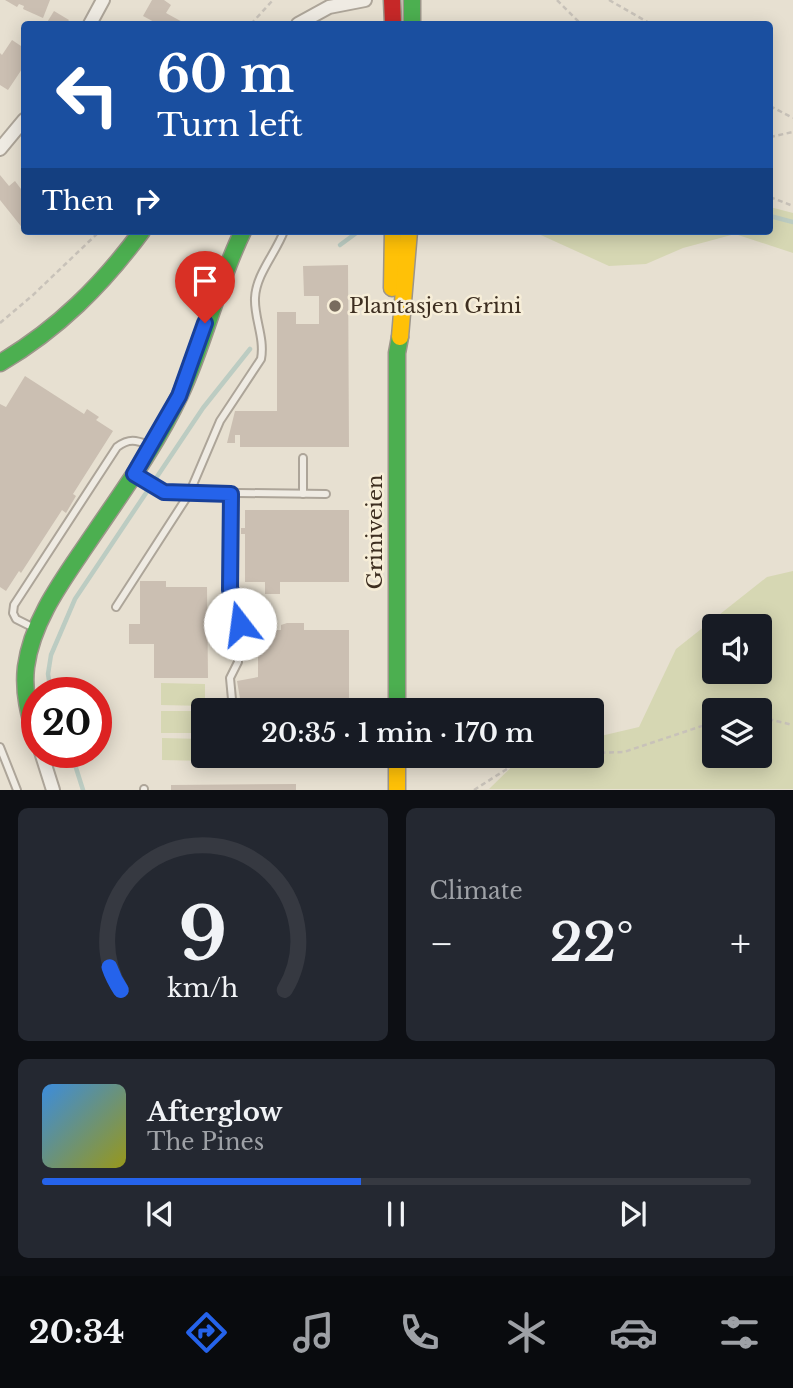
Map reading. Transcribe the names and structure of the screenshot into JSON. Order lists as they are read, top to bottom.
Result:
{
  "streets": {
    "street": ["Griniveien"]
  },
  "places": ["Plantasjen Grini"],
  "page": {
    "turn": ["60 m", "Turn left"],
    "then": "Then",
    "limit": "20",
    "trip": "20:35 · 1 min · 170 m",
    "tile": "Climate",
    "heat": ["−", "22°", "+"],
    "song": ["Afterglow", "The Pines"],
    "tabs": "20:34",
    "gauge": ["9", "km/h"]
  }
}
